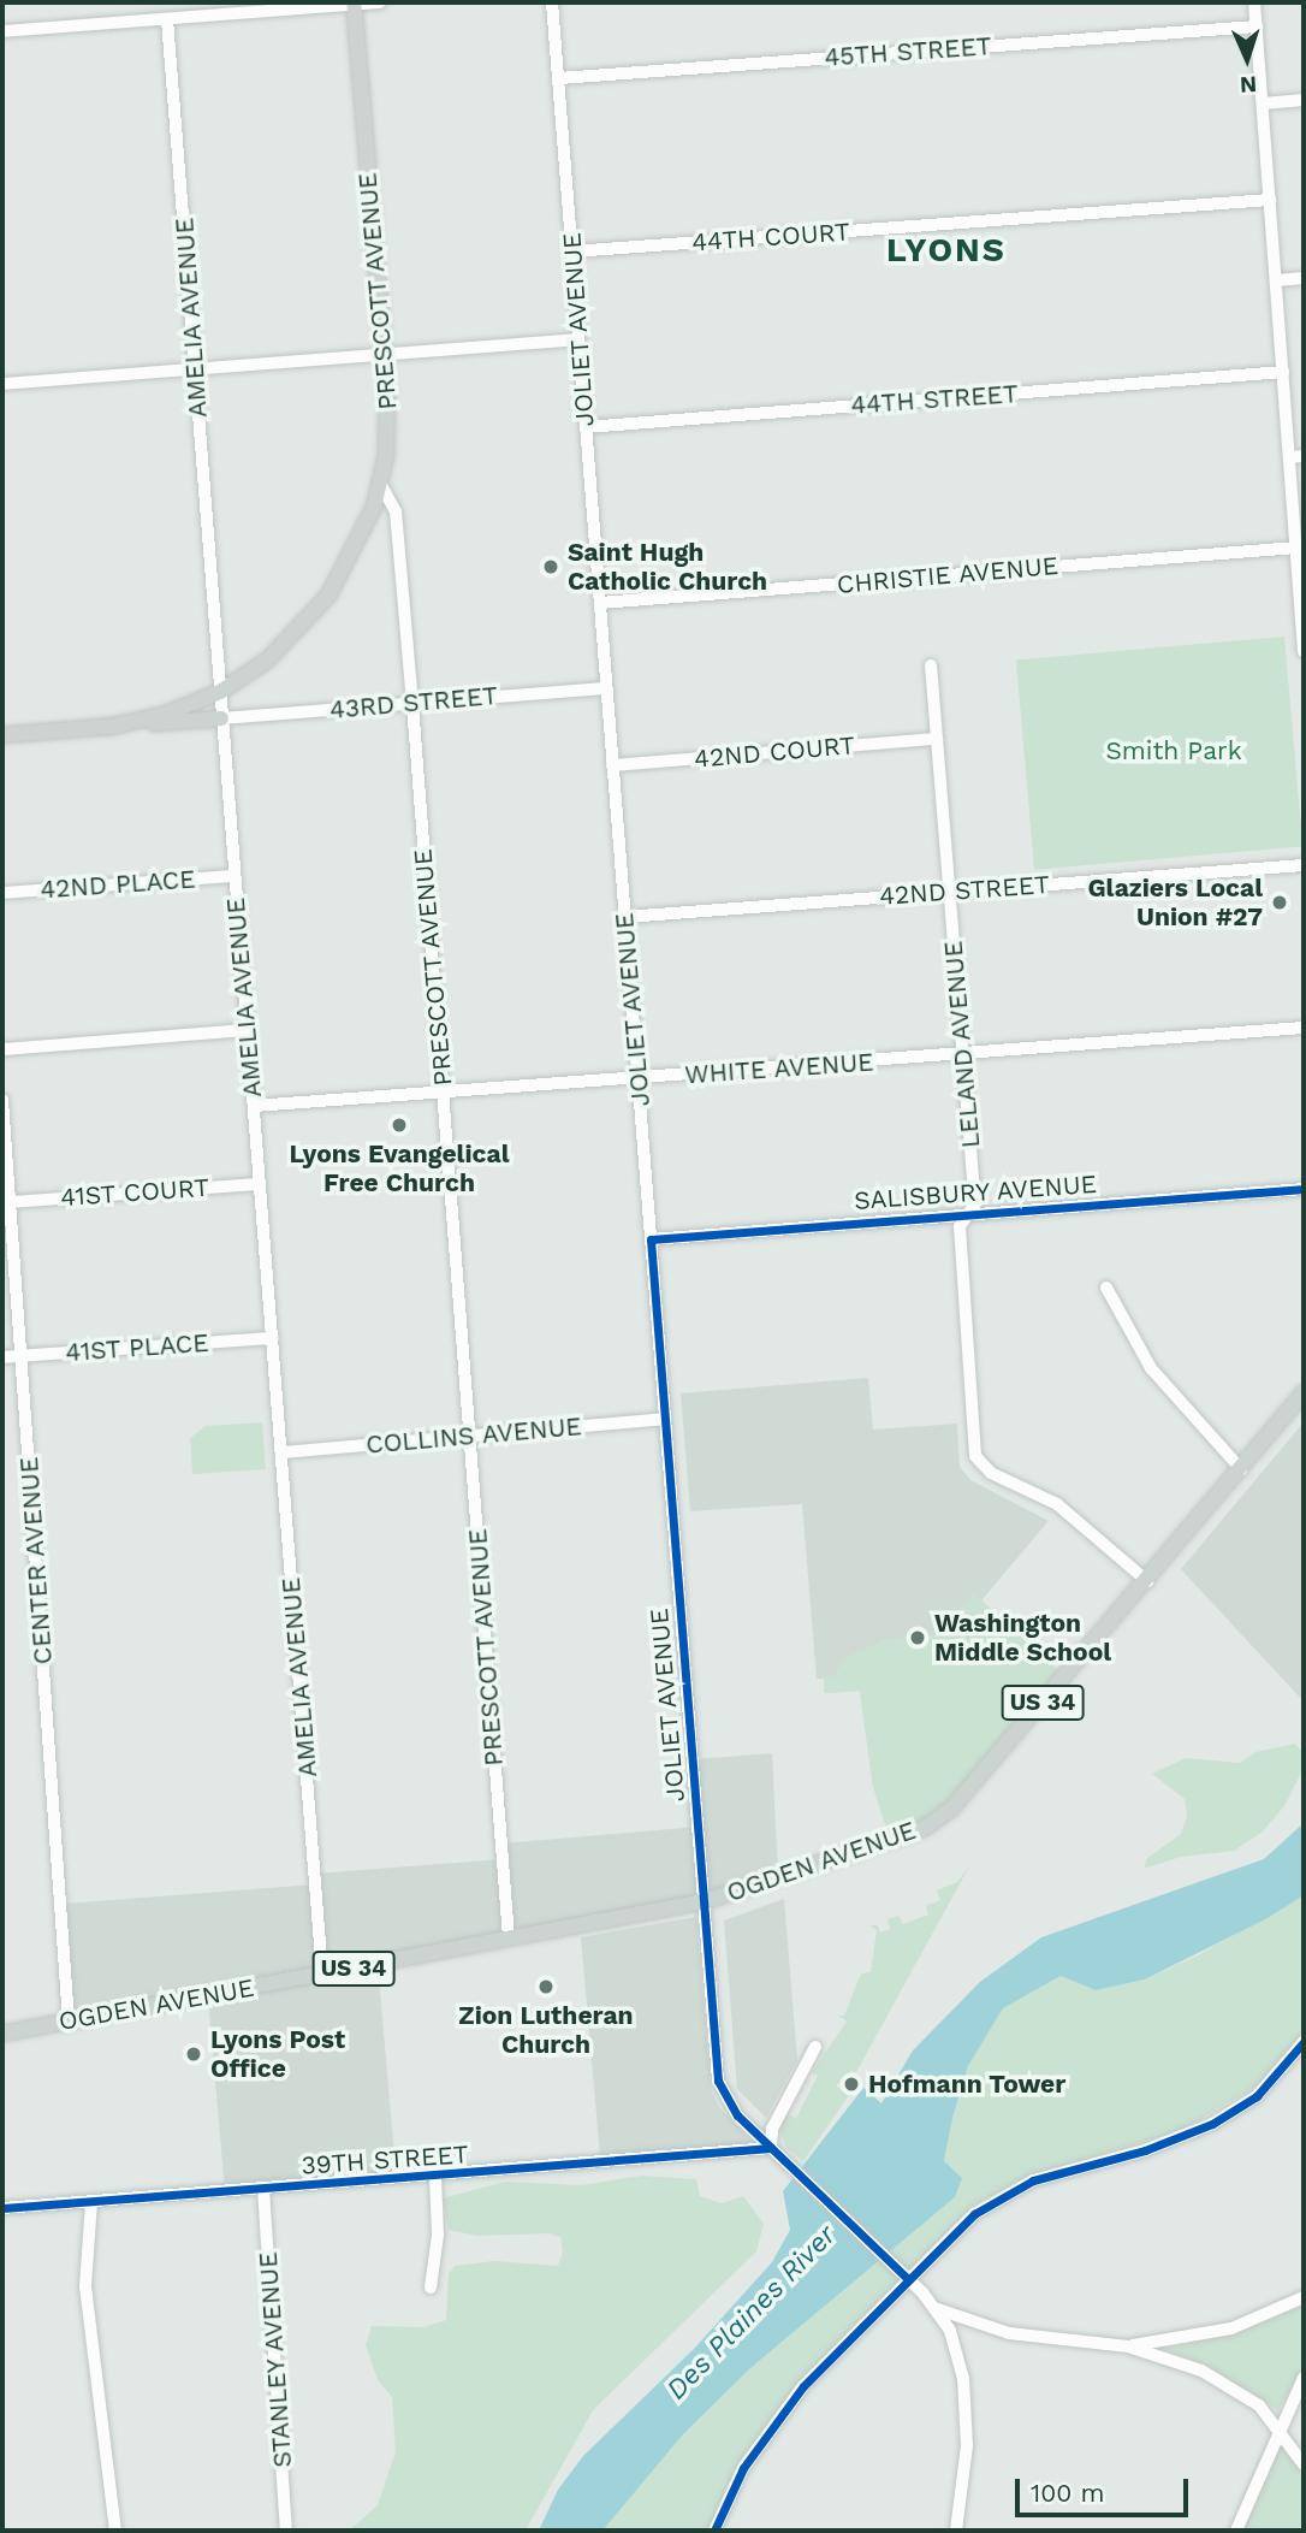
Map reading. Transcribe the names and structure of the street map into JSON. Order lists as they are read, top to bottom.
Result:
{
  "streets": {
    "main road": ["PRESCOTT AVENUE", "US 34", "OGDEN AVENUE"],
    "street": [
      "45TH STREET",
      "44TH COURT",
      "AMELIA AVENUE",
      "JOLIET AVENUE",
      "44TH STREET",
      "CHRISTIE AVENUE",
      "43RD STREET",
      "42ND COURT",
      "42ND PLACE",
      "42ND STREET",
      "LELAND AVENUE",
      "WHITE AVENUE",
      "41ST COURT",
      "SALISBURY AVENUE",
      "41ST PLACE",
      "COLLINS AVENUE",
      "CENTER AVENUE",
      "39TH STREET",
      "STANLEY AVENUE"
    ]
  },
  "crossings": [
    ["45TH STREET", "JOLIET AVENUE"],
    ["44TH COURT", "JOLIET AVENUE"],
    ["PRESCOTT AVENUE", "43RD STREET"],
    ["PRESCOTT AVENUE", "WHITE AVENUE"],
    ["PRESCOTT AVENUE", "COLLINS AVENUE"],
    ["PRESCOTT AVENUE", "OGDEN AVENUE"],
    ["AMELIA AVENUE", "43RD STREET"],
    ["AMELIA AVENUE", "42ND PLACE"],
    ["AMELIA AVENUE", "WHITE AVENUE"],
    ["AMELIA AVENUE", "41ST COURT"],
    ["AMELIA AVENUE", "41ST PLACE"],
    ["AMELIA AVENUE", "COLLINS AVENUE"],
    ["AMELIA AVENUE", "OGDEN AVENUE"],
    ["JOLIET AVENUE", "44TH STREET"],
    ["JOLIET AVENUE", "CHRISTIE AVENUE"],
    ["JOLIET AVENUE", "43RD STREET"],
    ["JOLIET AVENUE", "42ND COURT"],
    ["JOLIET AVENUE", "42ND STREET"],
    ["JOLIET AVENUE", "WHITE AVENUE"],
    ["JOLIET AVENUE", "SALISBURY AVENUE"],
    ["JOLIET AVENUE", "COLLINS AVENUE"],
    ["JOLIET AVENUE", "OGDEN AVENUE"],
    ["JOLIET AVENUE", "39TH STREET"],
    ["42ND COURT", "LELAND AVENUE"],
    ["42ND STREET", "LELAND AVENUE"],
    ["LELAND AVENUE", "WHITE AVENUE"],
    ["LELAND AVENUE", "SALISBURY AVENUE"],
    ["LELAND AVENUE", "OGDEN AVENUE"],
    ["41ST COURT", "CENTER AVENUE"],
    ["41ST PLACE", "CENTER AVENUE"],
    ["CENTER AVENUE", "OGDEN AVENUE"],
    ["39TH STREET", "STANLEY AVENUE"]
  ],
  "districts": ["LYONS"],
  "water": ["Des Plaines River"],
  "parks": ["Smith Park"],
  "places": [
    "Saint Hugh Catholic Church",
    "Glaziers Local Union #27",
    "Lyons Evangelical Free Church",
    "Washington Middle School",
    "Zion Lutheran Church",
    "Lyons Post Office",
    "Hofmann Tower"
  ],
  "scale_bar": "100 m",
  "north": "bottom"
}
